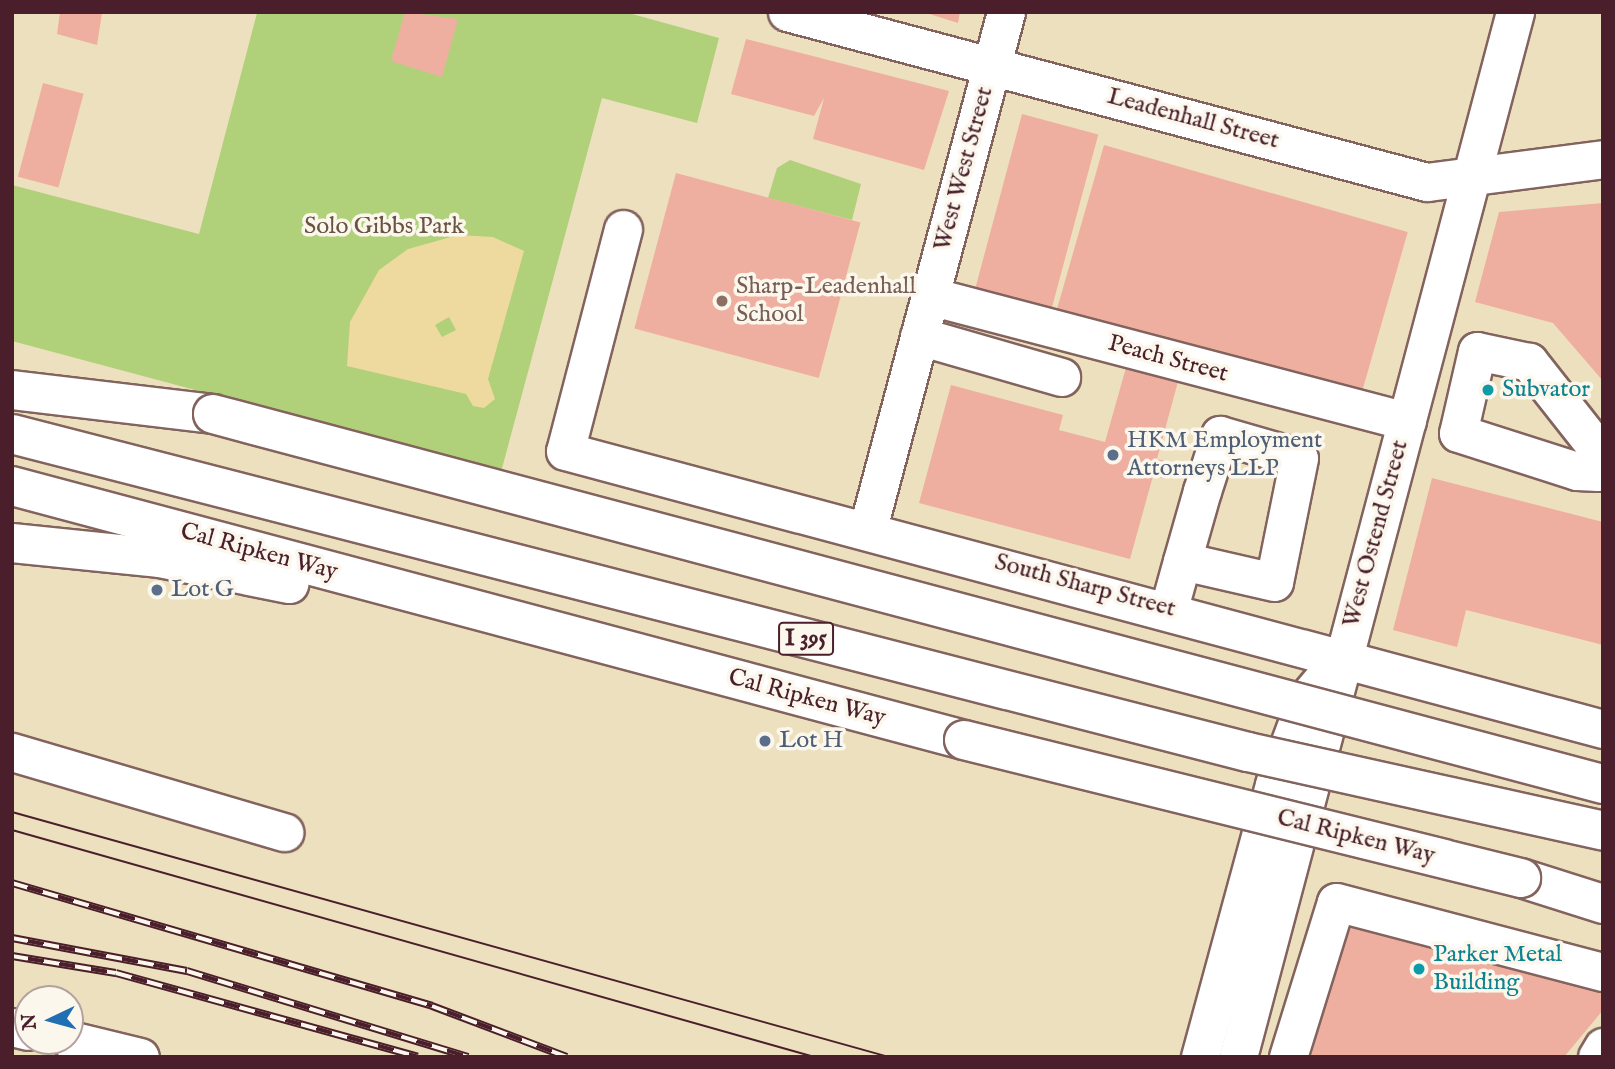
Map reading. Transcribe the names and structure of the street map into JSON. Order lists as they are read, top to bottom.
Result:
{
  "streets": {
    "highway": ["Cal Ripken Way", "I 395"],
    "street": [
      "Leadenhall Street",
      "West West Street",
      "Peach Street",
      "West Ostend Street",
      "South Sharp Street"
    ]
  },
  "crossings": [
    ["Leadenhall Street", "West West Street"],
    ["Leadenhall Street", "West Ostend Street"],
    ["West West Street", "Peach Street"],
    ["West West Street", "South Sharp Street"],
    ["Peach Street", "West Ostend Street"],
    ["West Ostend Street", "South Sharp Street"]
  ],
  "parks": ["Solo Gibbs Park"],
  "places": [
    "Sharp-Leadenhall School",
    "Subvator",
    "HKM Employment Attorneys LLP",
    "Lot G",
    "Lot H",
    "Parker Metal Building"
  ],
  "north": "left"
}
